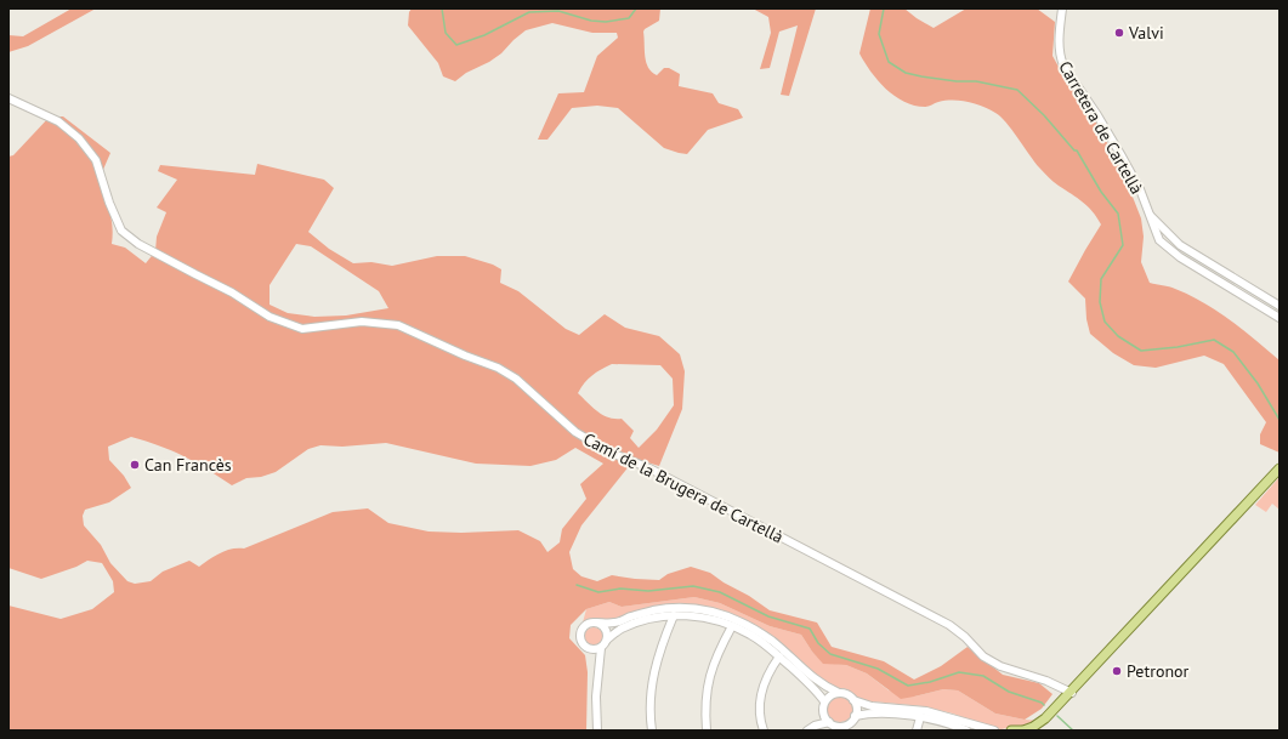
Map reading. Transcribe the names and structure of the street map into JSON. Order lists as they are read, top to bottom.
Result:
{
  "streets": {
    "street": ["Carretera de Cartellà", "Camí de la Brugera de Cartellà"]
  },
  "places": ["Valvi", "Can Francès", "Petronor"]
}
